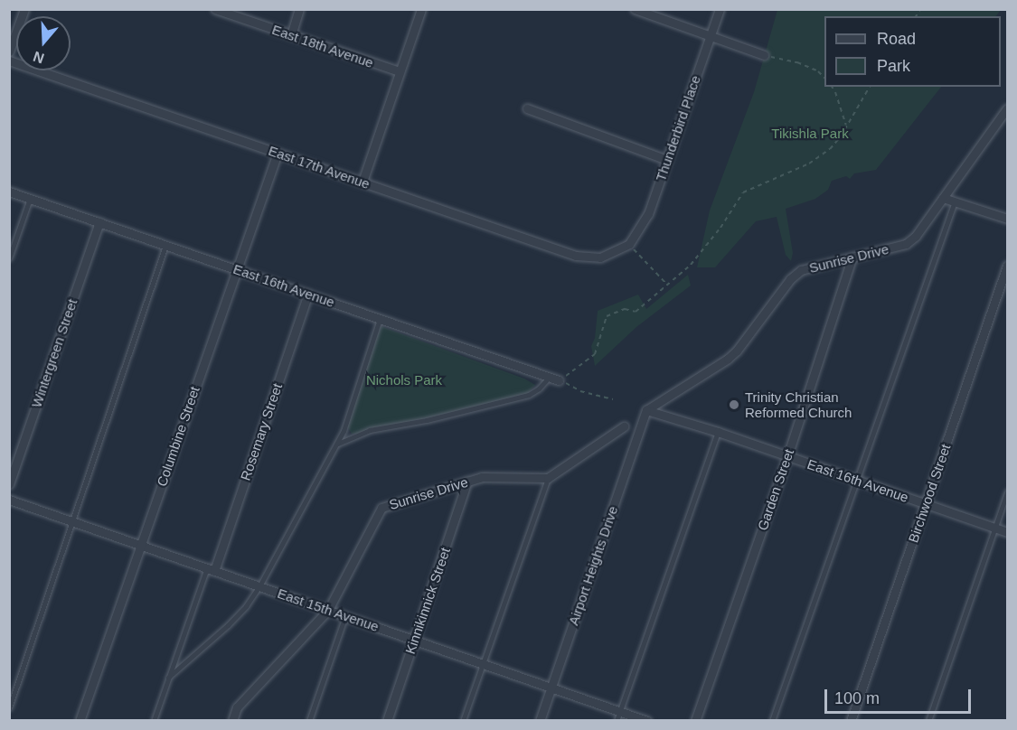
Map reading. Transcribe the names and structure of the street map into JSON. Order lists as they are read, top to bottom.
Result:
{
  "streets": {
    "street": [
      "East 18th Avenue",
      "Thunderbird Place",
      "East 17th Avenue",
      "Sunrise Drive",
      "East 16th Avenue",
      "Wintergreen Street",
      "Rosemary Street",
      "Columbine Street",
      "Garden Street",
      "Birchwood Street",
      "Airport Heights Drive",
      "Kinnikinnick Street",
      "East 15th Avenue"
    ]
  },
  "crossings": [
    ["Thunderbird Place", "East 17th Avenue"],
    ["East 17th Avenue", "Columbine Street"],
    ["Sunrise Drive", "East 16th Avenue"],
    ["Sunrise Drive", "Garden Street"],
    ["Sunrise Drive", "Airport Heights Drive"],
    ["Sunrise Drive", "Kinnikinnick Street"],
    ["Sunrise Drive", "East 15th Avenue"],
    ["East 16th Avenue", "Wintergreen Street"],
    ["East 16th Avenue", "Rosemary Street"],
    ["East 16th Avenue", "Columbine Street"],
    ["East 16th Avenue", "Garden Street"],
    ["East 16th Avenue", "Birchwood Street"],
    ["East 16th Avenue", "Airport Heights Drive"],
    ["Rosemary Street", "East 15th Avenue"],
    ["Columbine Street", "East 15th Avenue"],
    ["Airport Heights Drive", "East 15th Avenue"],
    ["Kinnikinnick Street", "East 15th Avenue"]
  ],
  "parks": ["Tikishla Park", "Nichols Park"],
  "places": ["Trinity Christian Reformed Church"],
  "legend": ["Road", "Park"],
  "scale_bar": "100 m",
  "north": "bottom"
}
